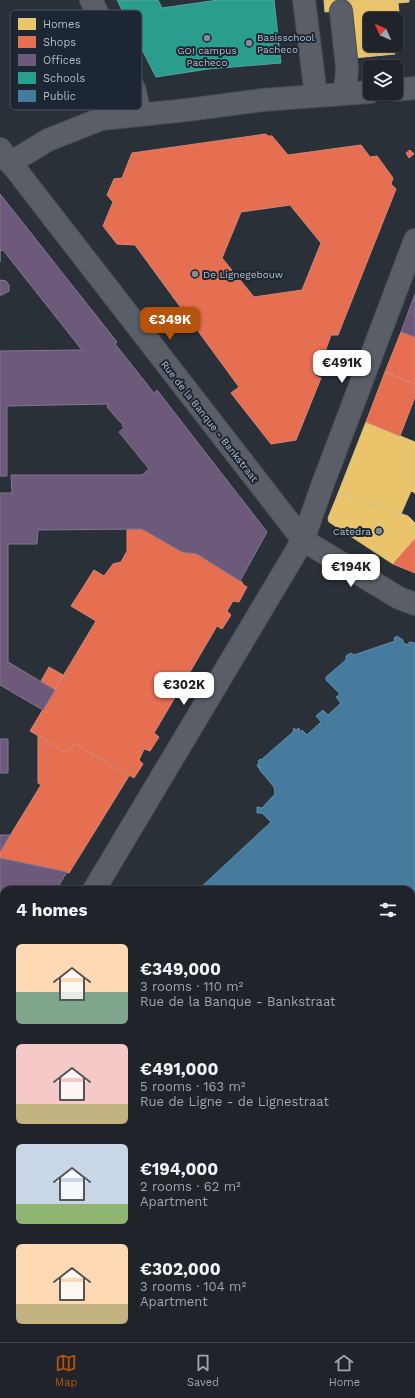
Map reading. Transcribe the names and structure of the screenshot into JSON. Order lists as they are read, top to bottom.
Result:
{
  "streets": {
    "street": ["Rue de la Banque - Bankstraat"]
  },
  "places": [
    "GO! campus Pacheco",
    "Basisschool Pacheco",
    "De Lignegebouw",
    "Catedra"
  ],
  "legend": [
    "Homes",
    "Shops",
    "Offices",
    "Schools",
    "Public"
  ],
  "north": "top left",
  "page": {
    "price": [
      "€349K",
      "€491K",
      "€194K",
      "€302K"
    ],
    "heading": "4 homes",
    "list": [
      {
        "name": "€349,000",
        "note": "3 rooms · 110 m² · Rue de la Banque - Bankstraat"
      },
      {
        "name": "€491,000",
        "note": "5 rooms · 163 m² · Rue de Ligne - de Lignestraat"
      },
      {
        "name": "€194,000",
        "note": "2 rooms · 62 m² · Apartment"
      },
      {
        "name": "€302,000",
        "note": "3 rooms · 104 m² · Apartment"
      }
    ],
    "tabs": ["Map", "Saved", "Home"]
  }
}
